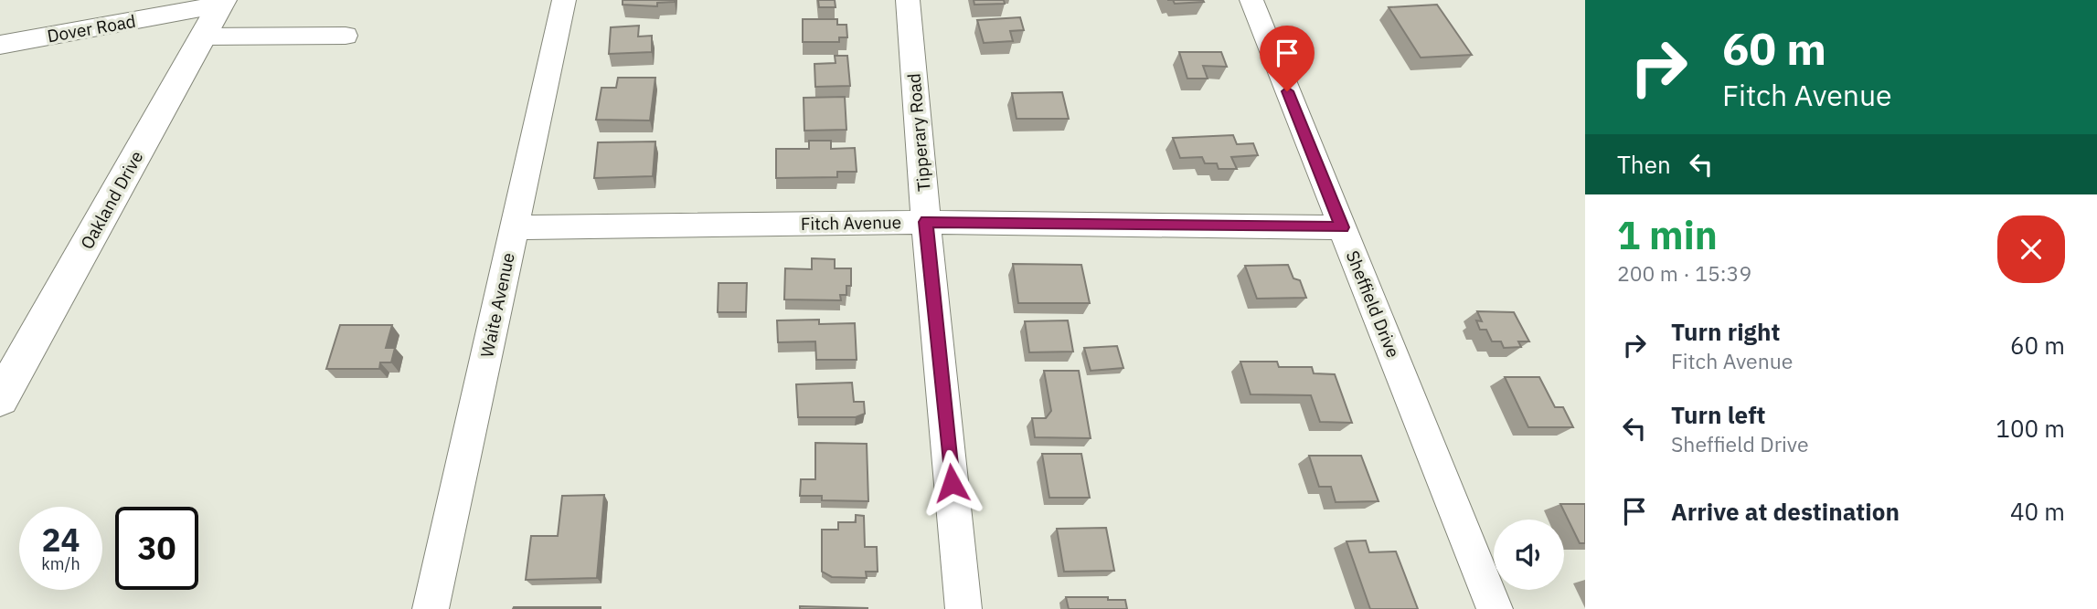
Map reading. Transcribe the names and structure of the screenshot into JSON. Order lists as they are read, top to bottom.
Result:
{
  "streets": {
    "main road": ["Oakland Drive"],
    "street": [
      "Dover Road",
      "Tipperary Road",
      "Fitch Avenue",
      "Sheffield Drive",
      "Waite Avenue"
    ]
  },
  "crossings": [
    ["Dover Road", "Oakland Drive"],
    ["Tipperary Road", "Fitch Avenue"],
    ["Fitch Avenue", "Sheffield Drive"],
    ["Fitch Avenue", "Waite Avenue"]
  ],
  "page": {
    "turn": ["60 m", "Fitch Avenue"],
    "then": "Then",
    "heading": ["1 min", "200 m · 15:39"],
    "list": [
      {
        "name": "Turn right",
        "note": "Fitch Avenue",
        "value": "60 m"
      },
      {
        "name": "Turn left",
        "note": "Sheffield Drive",
        "value": "100 m"
      },
      {
        "name": "Arrive at destination",
        "value": "40 m"
      }
    ],
    "speed": "24 km/h",
    "limit": "30"
  }
}
